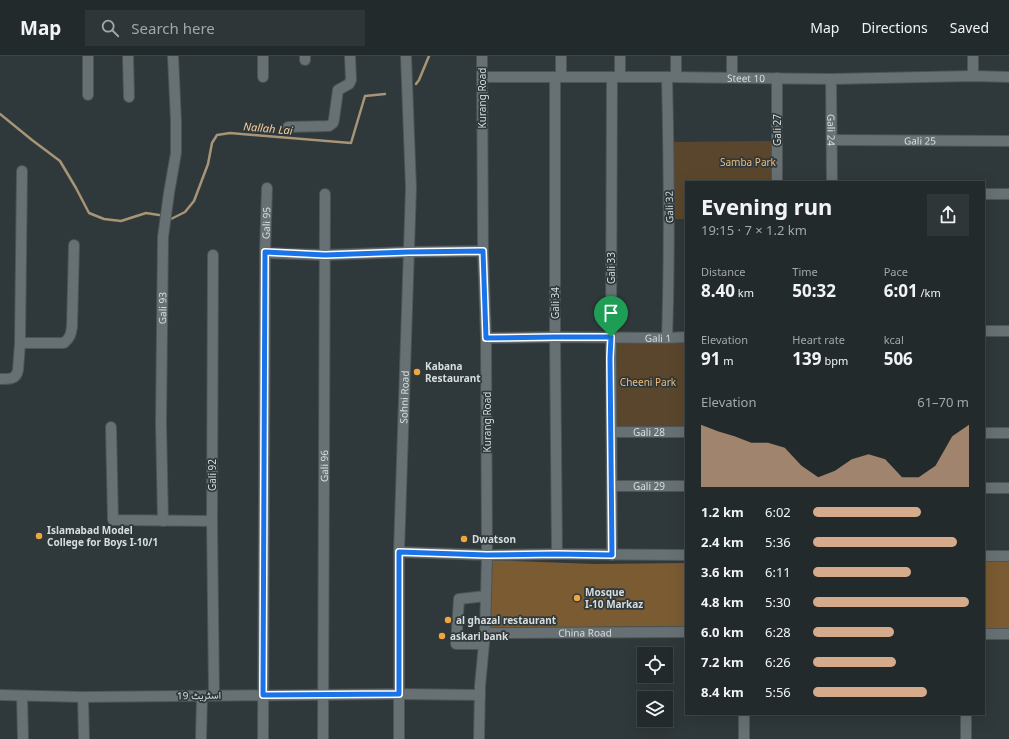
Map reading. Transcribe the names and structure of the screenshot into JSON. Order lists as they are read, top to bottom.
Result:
{
  "streets": {
    "street": [
      "Steet 10",
      "Kurang Road",
      "Gali 27",
      "Gali 24",
      "Gali 25",
      "Gali 32",
      "Gali 95",
      "Gali 33",
      "Gali 34",
      "Gali 93",
      "Gali 1",
      "Sohni Road",
      "Gali 28",
      "Gali 96",
      "Gali 92",
      "Gali 29",
      "China Road",
      "اسٹریٹ 19"
    ]
  },
  "crossings": [
    ["Steet 10", "Kurang Road"],
    ["Steet 10", "Gali 27"],
    ["Steet 10", "Gali 24"],
    ["Steet 10", "Gali 32"],
    ["Steet 10", "Gali 33"],
    ["Steet 10", "Gali 34"],
    ["Kurang Road", "Gali 1"],
    ["Kurang Road", "China Road"],
    ["Kurang Road", "اسٹریٹ 19"],
    ["Gali 24", "Gali 25"],
    ["Gali 32", "Gali 1"],
    ["Gali 95", "اسٹریٹ 19"],
    ["Gali 33", "Gali 1"],
    ["Gali 33", "Gali 28"],
    ["Gali 33", "Gali 29"],
    ["Gali 34", "Gali 1"],
    ["Sohni Road", "اسٹریٹ 19"],
    ["Gali 96", "اسٹریٹ 19"],
    ["Gali 92", "اسٹریٹ 19"]
  ],
  "water": ["Nallah Lai"],
  "parks": ["Samba Park", "Cheeni Park"],
  "places": [
    "Kabana Restaurant",
    "Islamabad Model College for Boys I-10/1",
    "Dwatson",
    "Mosque I-10 Markaz",
    "al ghazal restaurant",
    "askari bank"
  ],
  "page": {
    "header": "Map",
    "search": "Search here",
    "nav": ["Map", "Directions", "Saved"],
    "heading": ["Evening run", "19:15 · 7 × 1.2 km"],
    "stats": [
      ["Distance", "8.40 km"],
      ["Time", "50:32"],
      ["Pace", "6:01 /km"],
      ["Elevation", "91 m"],
      ["Heart rate", "139 bpm"],
      ["kcal", "506"]
    ],
    "chart": ["Elevation", "61–70 m"],
    "list": [
      {
        "name": "1.2 km",
        "note": "6:02"
      },
      {
        "name": "2.4 km",
        "note": "5:36"
      },
      {
        "name": "3.6 km",
        "note": "6:11"
      },
      {
        "name": "4.8 km",
        "note": "5:30"
      },
      {
        "name": "6.0 km",
        "note": "6:28"
      },
      {
        "name": "7.2 km",
        "note": "6:26"
      },
      {
        "name": "8.4 km",
        "note": "5:56"
      }
    ]
  }
}
